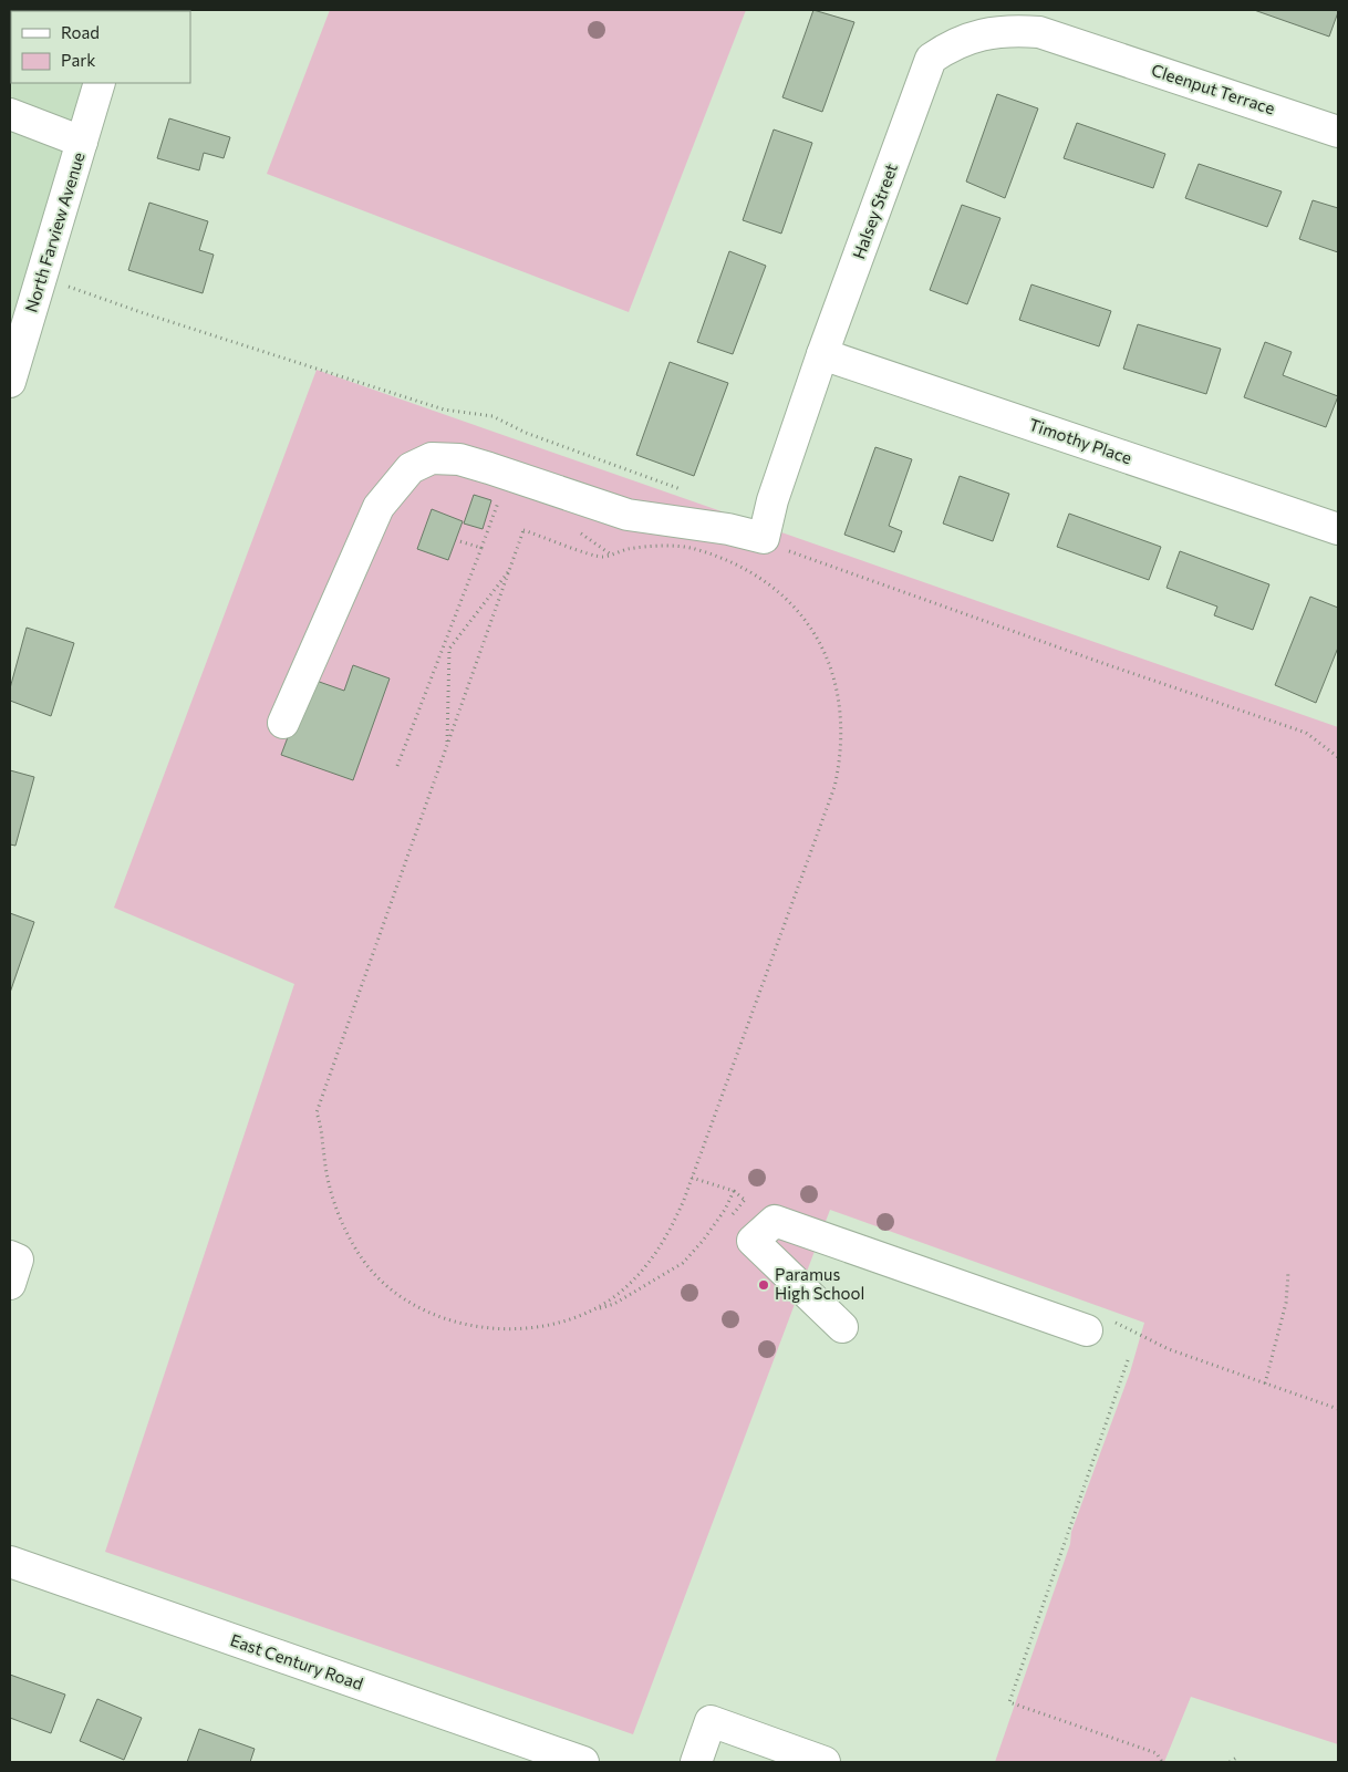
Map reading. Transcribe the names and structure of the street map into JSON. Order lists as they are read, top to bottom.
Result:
{
  "streets": {
    "street": [
      "Cleenput Terrace",
      "Halsey Street",
      "North Farview Avenue",
      "Timothy Place",
      "East Century Road"
    ]
  },
  "crossings": [
    ["Cleenput Terrace", "Halsey Street"],
    ["Halsey Street", "Timothy Place"]
  ],
  "places": ["Paramus High School"],
  "legend": ["Road", "Park"]
}
